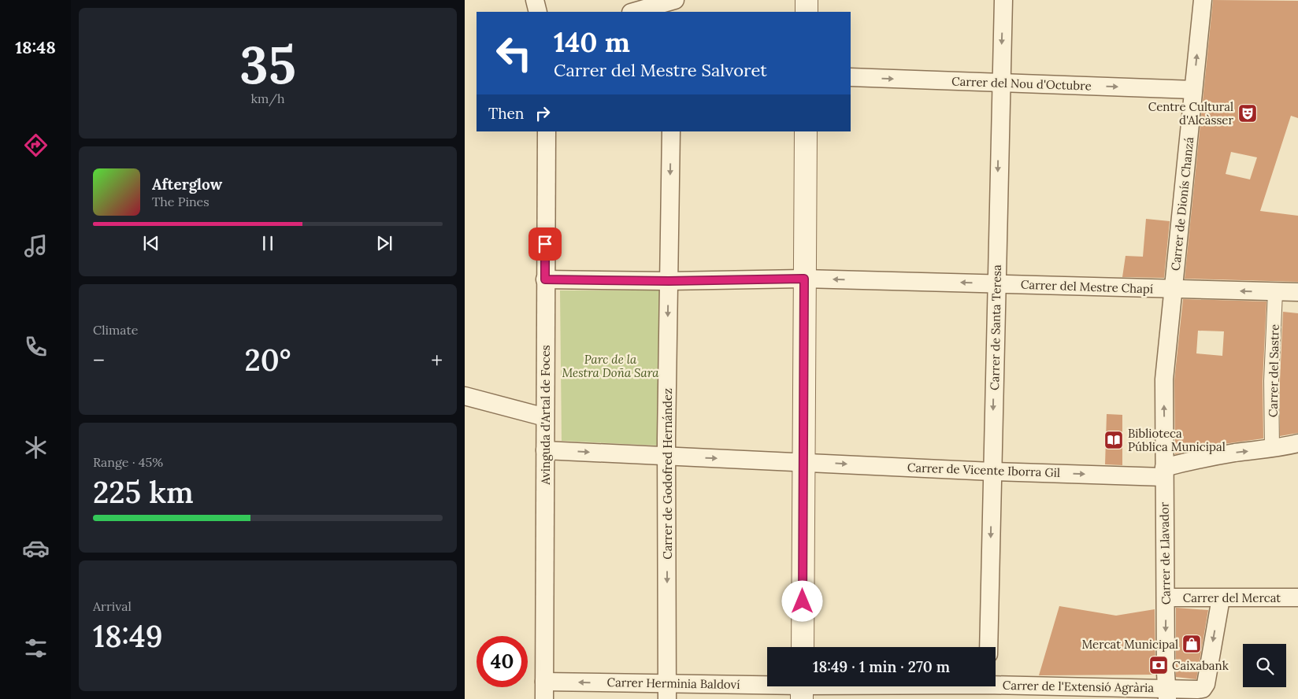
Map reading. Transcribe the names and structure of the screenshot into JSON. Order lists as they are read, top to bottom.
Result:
{
  "streets": {
    "street": [
      "Carrer del Nou d'Octubre",
      "Carrer de Dionís Chanzá",
      "Carrer del Mestre Chapí",
      "Carrer de Santa Teresa",
      "Carrer del Sastre",
      "Avinguda d'Artal de Foces",
      "Carrer de Vicente Iborra Gil",
      "Carrer de Godofred Hernández",
      "Carrer de Llavador",
      "Carrer del Mercat",
      "Carrer Herminia Baldoví",
      "Carrer de l'Extensió Agrària"
    ]
  },
  "crossings": [
    ["Carrer del Nou d'Octubre", "Carrer de Dionís Chanzá"],
    ["Carrer del Nou d'Octubre", "Carrer de Santa Teresa"],
    ["Carrer de Dionís Chanzá", "Carrer del Mestre Chapí"],
    ["Carrer de Dionís Chanzá", "Carrer de Llavador"],
    ["Carrer del Mestre Chapí", "Carrer de Santa Teresa"],
    ["Carrer del Mestre Chapí", "Carrer del Sastre"],
    ["Carrer del Mestre Chapí", "Avinguda d'Artal de Foces"],
    ["Carrer del Mestre Chapí", "Carrer de Godofred Hernández"],
    ["Carrer del Mestre Chapí", "Carrer de Llavador"],
    ["Carrer de Santa Teresa", "Carrer de Vicente Iborra Gil"],
    ["Carrer del Sastre", "Carrer de Vicente Iborra Gil"],
    ["Avinguda d'Artal de Foces", "Carrer de Vicente Iborra Gil"],
    ["Avinguda d'Artal de Foces", "Carrer Herminia Baldoví"],
    ["Carrer de Vicente Iborra Gil", "Carrer de Godofred Hernández"],
    ["Carrer de Vicente Iborra Gil", "Carrer de Llavador"],
    ["Carrer de Godofred Hernández", "Carrer Herminia Baldoví"],
    ["Carrer de Llavador", "Carrer del Mercat"],
    ["Carrer de Llavador", "Carrer de l'Extensió Agrària"],
    ["Carrer Herminia Baldoví", "Carrer de l'Extensió Agrària"]
  ],
  "one_way": [
    "Carrer del Nou d'Octubre",
    "Carrer del Mestre Chapí",
    "Carrer de Santa Teresa",
    "Carrer de Vicente Iborra Gil",
    "Carrer Herminia Baldoví"
  ],
  "parks": ["Parc de la Mestra Doña Sara"],
  "places": {
    "theatre": ["Centre Cultural d'Alcàsser"],
    "library": ["Biblioteca Pública Municipal"],
    "shop": ["Mercat Municipal"],
    "bank": ["Caixabank"]
  },
  "page": {
    "tabs": "18:48",
    "tile": [
      ["35", "km/h"],
      "Climate",
      ["Range · 45%", "225 km"],
      ["Arrival", "18:49"]
    ],
    "turn": ["140 m", "Carrer del Mestre Salvoret"],
    "then": "Then",
    "song": ["Afterglow", "The Pines"],
    "heat": ["−", "20°", "+"],
    "limit": "40",
    "trip": "18:49 · 1 min · 270 m"
  }
}
